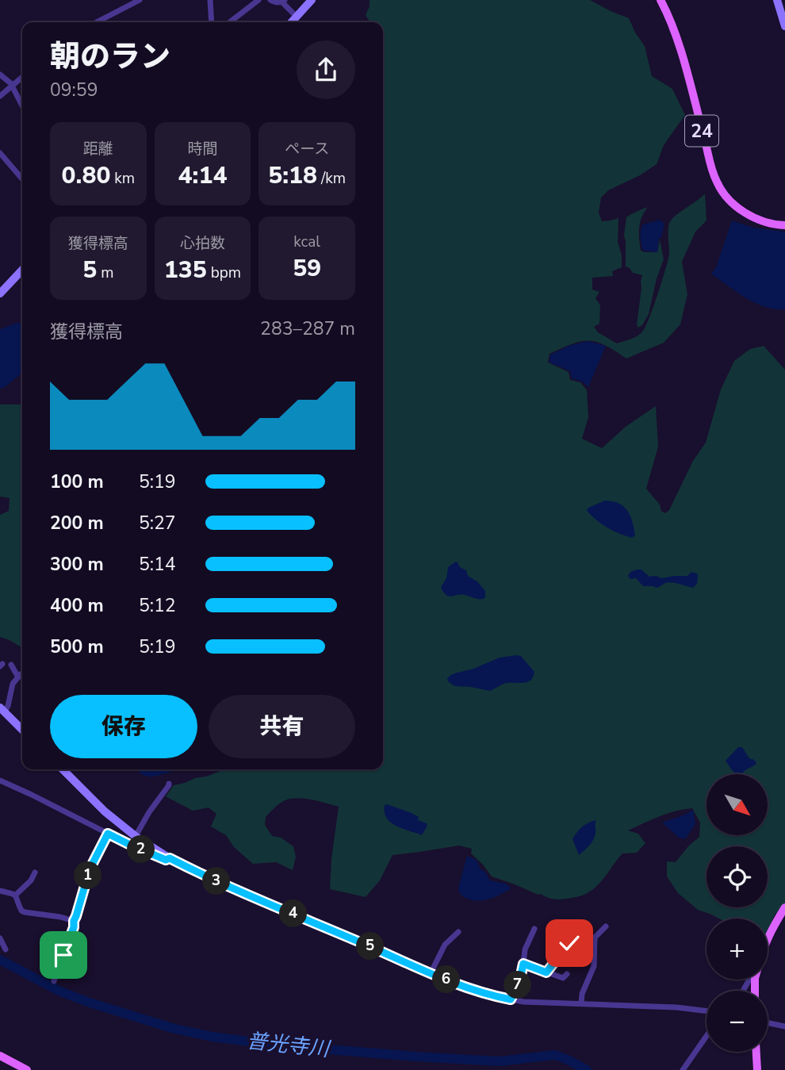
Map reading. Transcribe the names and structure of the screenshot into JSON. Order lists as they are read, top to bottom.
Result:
{
  "streets": {
    "main road": ["24"]
  },
  "water": ["普光寺川"],
  "north": "bottom right",
  "page": {
    "heading": ["朝のラン", "09:59"],
    "stats": [
      ["距離", "0.80 km"],
      ["時間", "4:14"],
      ["ペース", "5:18 /km"],
      ["獲得標高", "5 m"],
      ["心拍数", "135 bpm"],
      ["kcal", "59"]
    ],
    "chart": ["獲得標高", "283–287 m"],
    "list": [
      {
        "name": "100 m",
        "note": "5:19"
      },
      {
        "name": "200 m",
        "note": "5:27"
      },
      {
        "name": "300 m",
        "note": "5:14"
      },
      {
        "name": "400 m",
        "note": "5:12"
      },
      {
        "name": "500 m",
        "note": "5:19"
      }
    ],
    "buttons": ["保存", "共有"],
    "map_buttons": ["+", "−"],
    "pins": [
      "2",
      "1",
      "3",
      "4",
      "5",
      "6",
      "7"
    ]
  }
}
